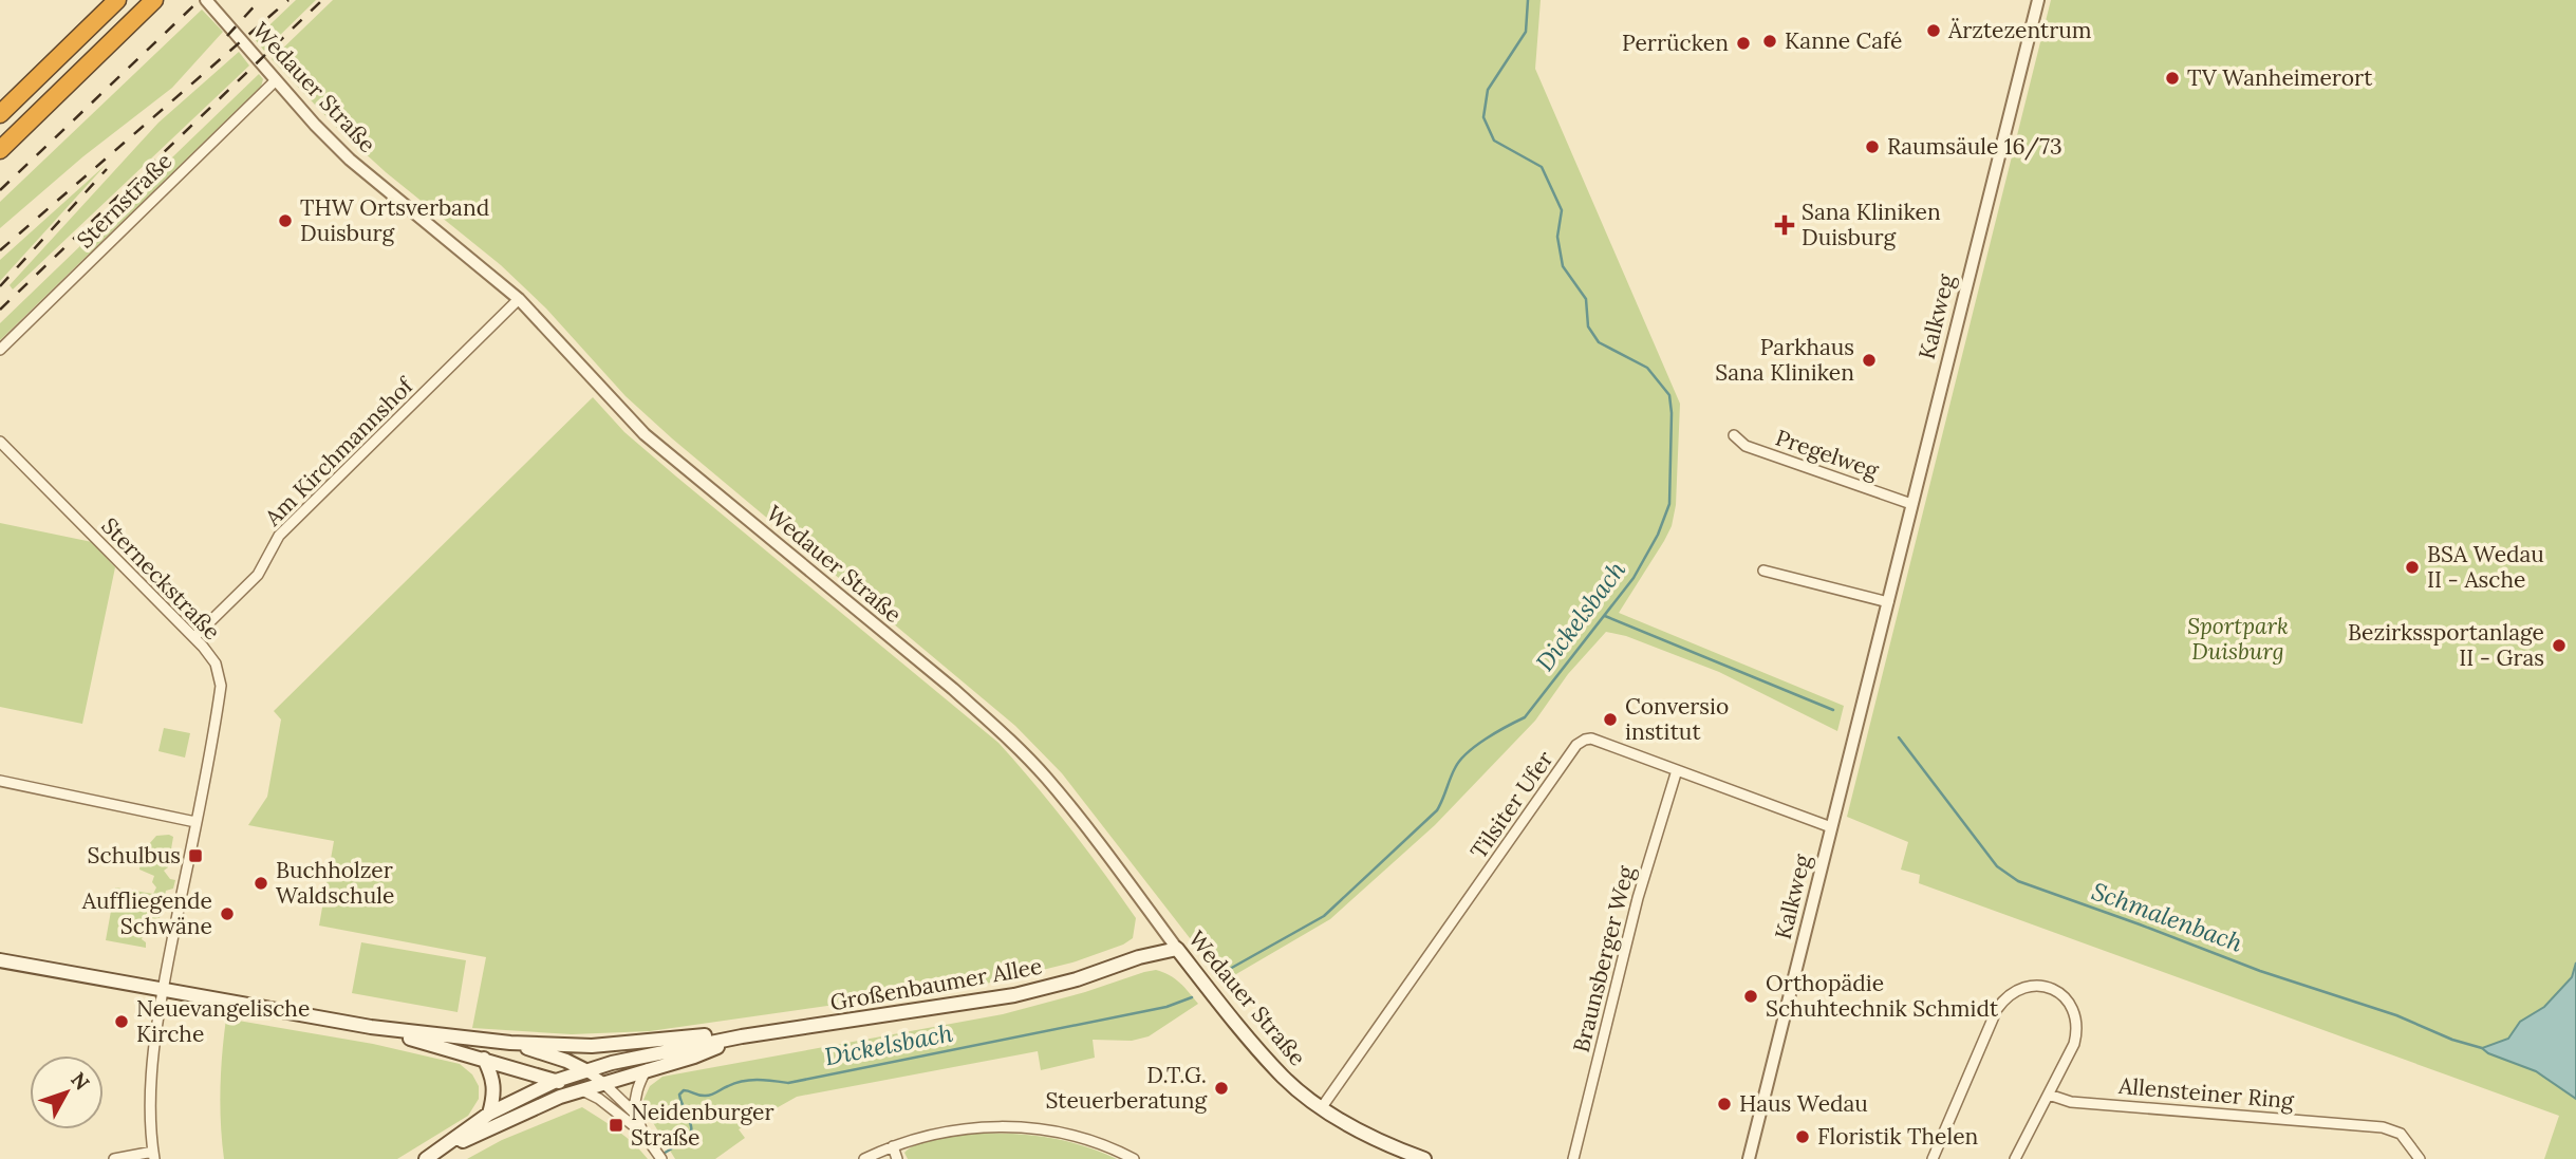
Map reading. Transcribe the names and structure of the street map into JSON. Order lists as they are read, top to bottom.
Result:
{
  "streets": {
    "main road": ["Wedauer Straße", "Großenbaumer Allee"],
    "street": [
      "Sternstraße",
      "Kalkweg",
      "Am Kirchmannshof",
      "Pregelweg",
      "Sterneckstraße",
      "Tilsiter Ufer",
      "Braunsberger Weg",
      "Allensteiner Ring"
    ]
  },
  "crossings": [
    ["Wedauer Straße", "Sternstraße"],
    ["Wedauer Straße", "Am Kirchmannshof"],
    ["Wedauer Straße", "Tilsiter Ufer"],
    ["Wedauer Straße", "Großenbaumer Allee"],
    ["Kalkweg", "Pregelweg"],
    ["Kalkweg", "Tilsiter Ufer"],
    ["Am Kirchmannshof", "Sterneckstraße"],
    ["Tilsiter Ufer", "Braunsberger Weg"]
  ],
  "water": ["Dickelsbach", "Schmalenbach"],
  "parks": ["Sportpark Duisburg"],
  "places": {
    "other": [
      "Ärztezentrum",
      "Kanne Café",
      "Perrücken",
      "TV Wanheimerort",
      "Raumsäule 16/73",
      "THW Ortsverband Duisburg",
      "Parkhaus Sana Kliniken",
      "BSA Wedau II - Asche",
      "Bezirkssportanlage II - Gras",
      "Conversio institut",
      "Buchholzer Waldschule",
      "Auffliegende Schwäne",
      "Orthopädie Schuhtechnik Schmidt",
      "Neuevangelische Kirche",
      "D.T.G. Steuerberatung",
      "Haus Wedau",
      "Floristik Thelen"
    ],
    "health": ["Sana Kliniken Duisburg"],
    "transit": ["Schulbus", "Neidenburger Straße"]
  },
  "north": "top right"
}
